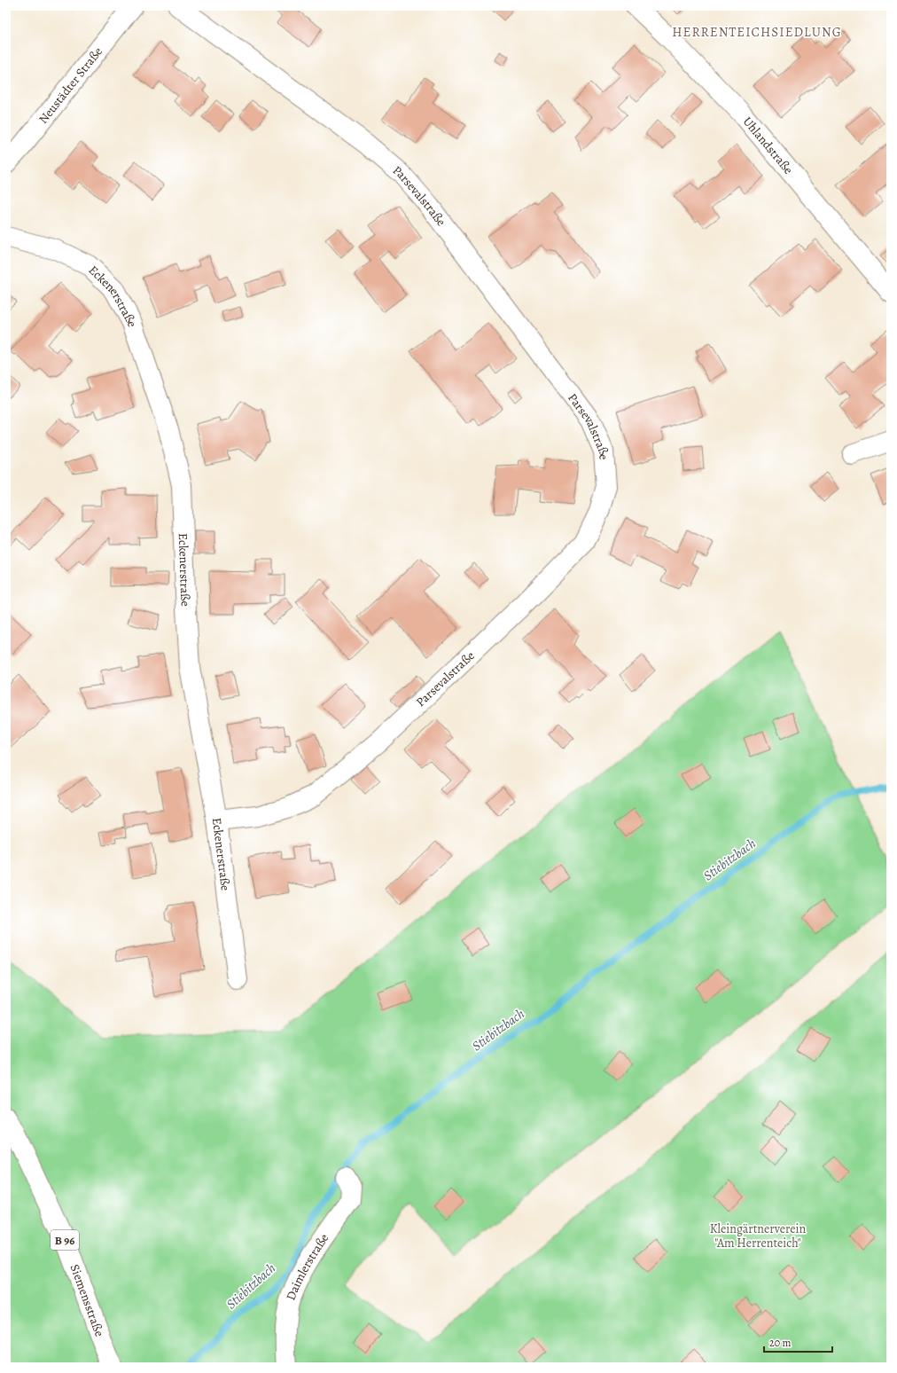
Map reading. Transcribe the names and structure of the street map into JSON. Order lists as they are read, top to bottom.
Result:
{
  "streets": {
    "street": [
      "Neustädter Straße",
      "Uhlandstraße",
      "Parsevalstraße",
      "Eckenerstraße",
      "B 96",
      "Daimlerstraße",
      "Siemensstraße"
    ]
  },
  "crossings": [
    ["Parsevalstraße", "Eckenerstraße"]
  ],
  "districts": ["HERRENTEICHSIEDLUNG"],
  "water": ["Stiebitzbach"],
  "parks": ["Kleingärtnerverein \"Am Herrenteich\""],
  "scale_bar": "20 m"
}
